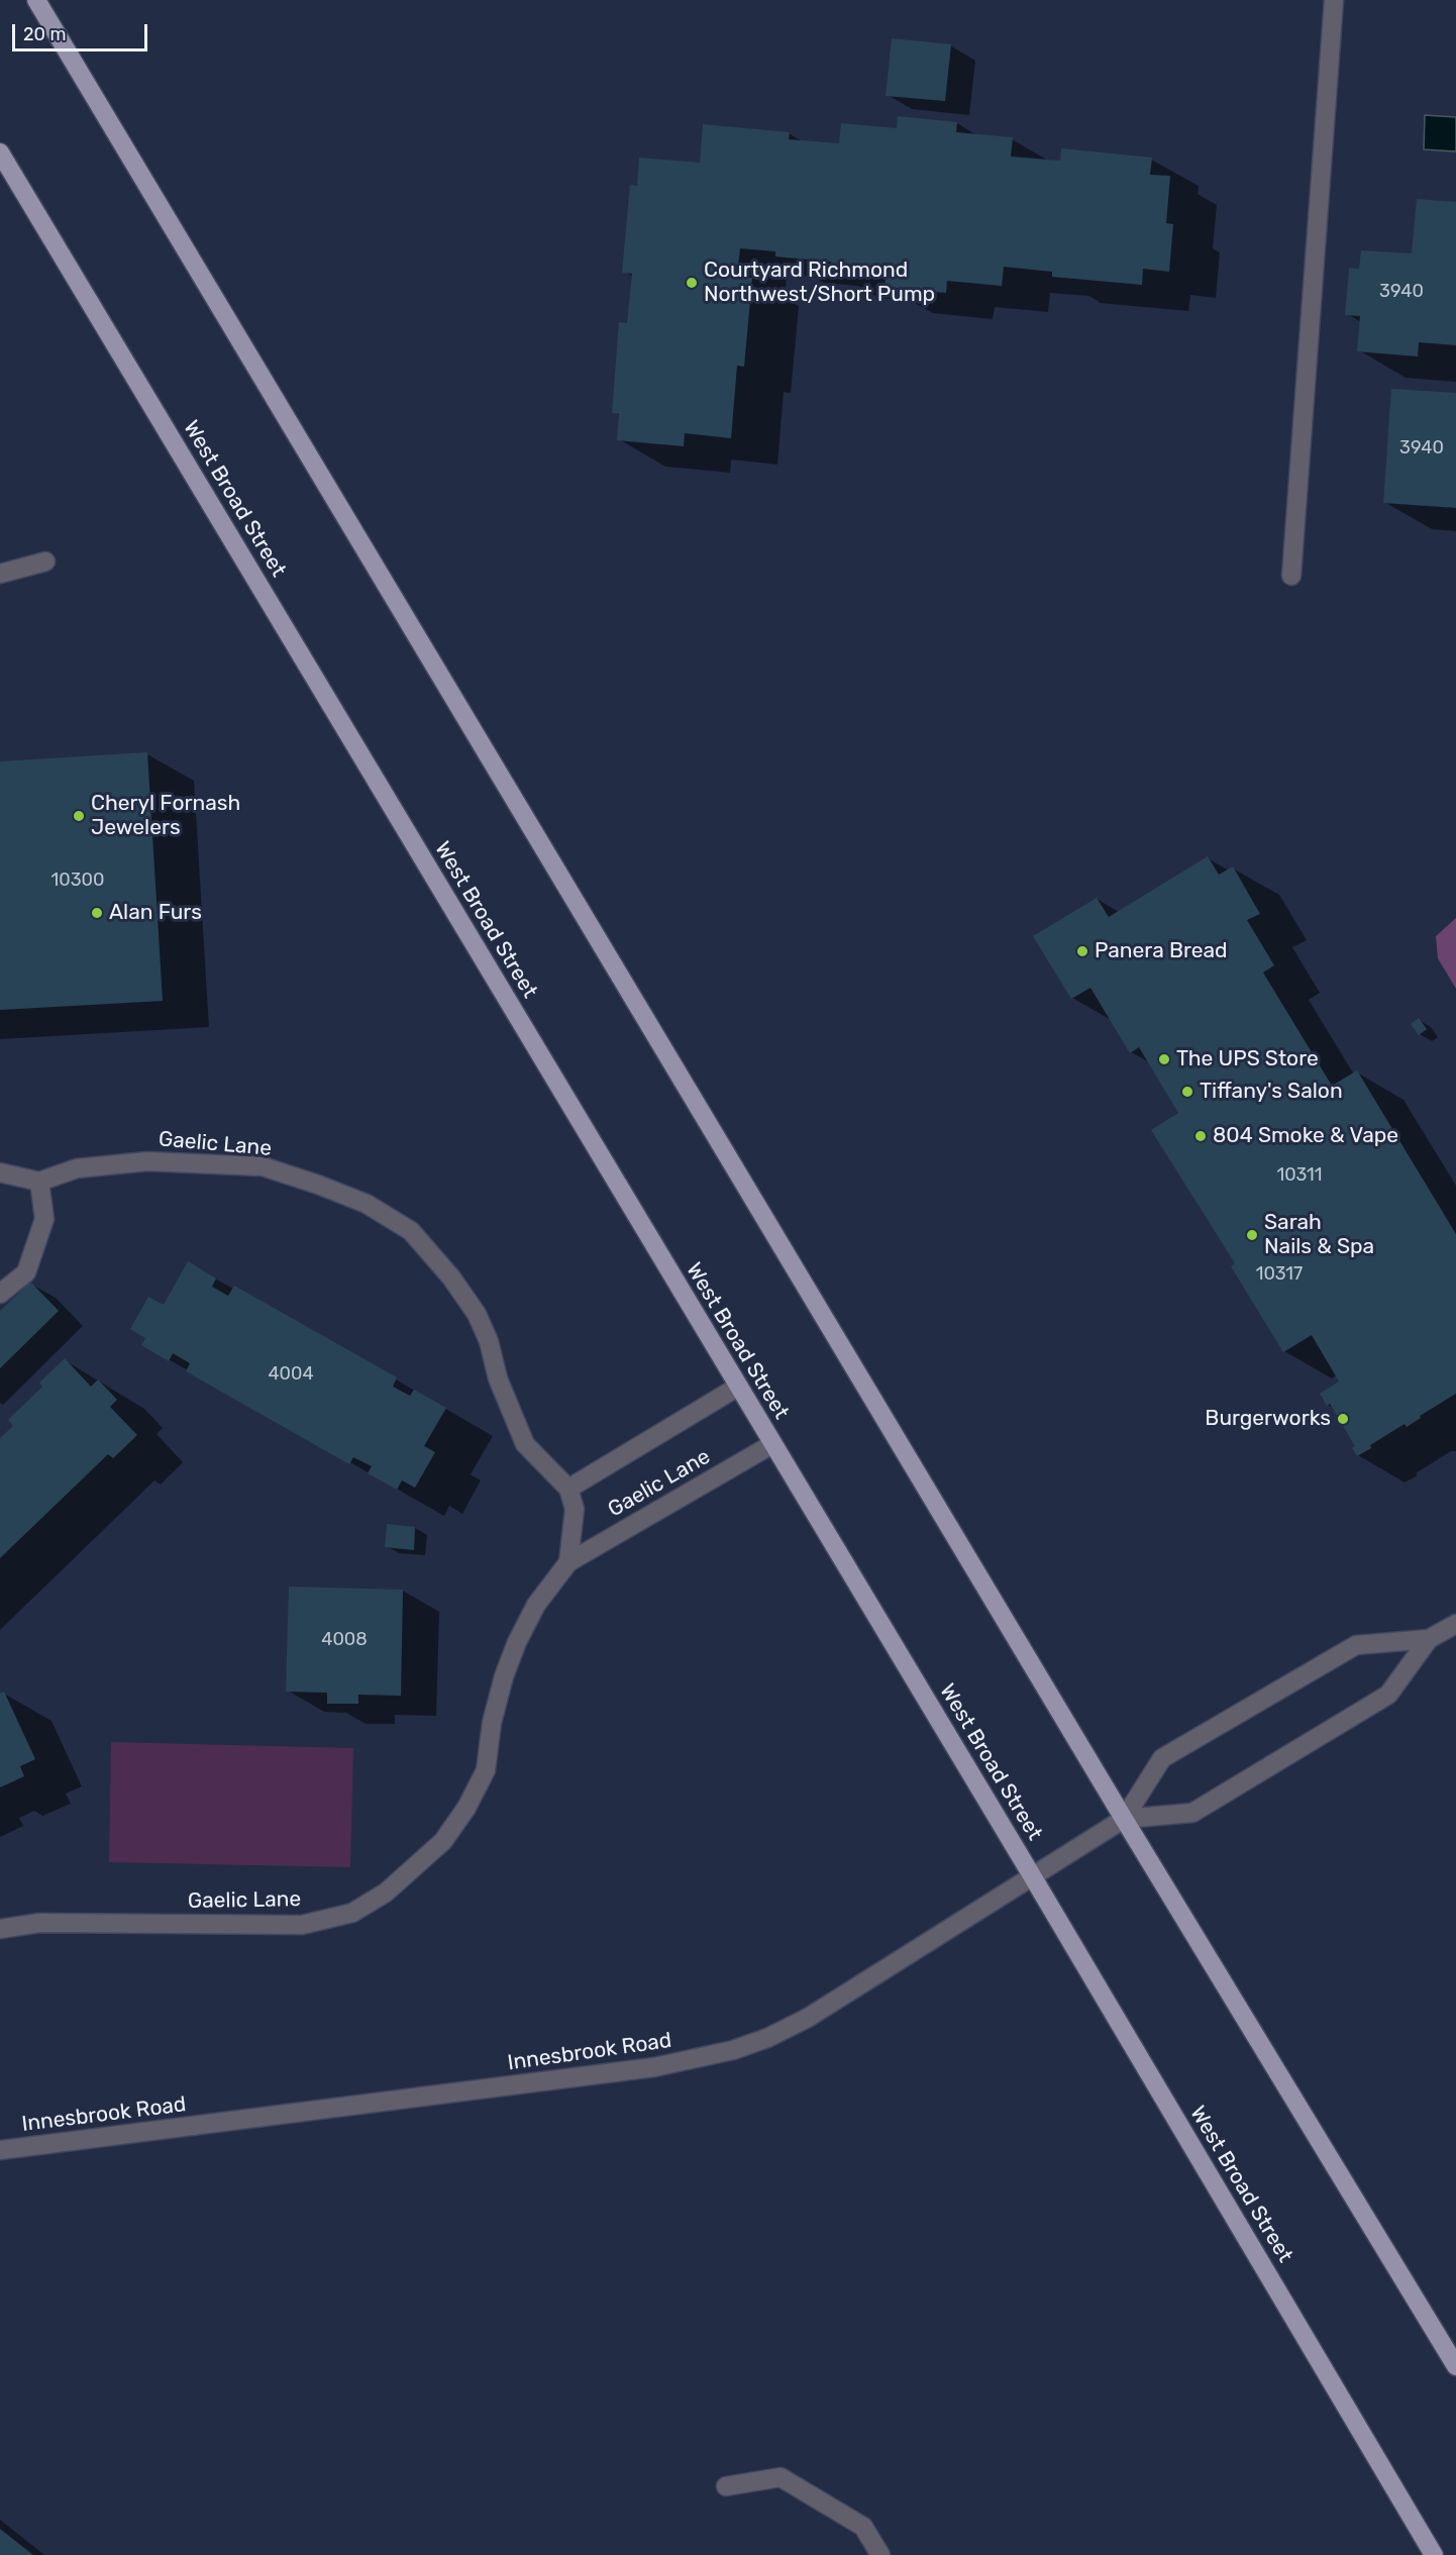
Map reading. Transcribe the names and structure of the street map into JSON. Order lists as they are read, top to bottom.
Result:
{
  "streets": {
    "main road": ["West Broad Street"],
    "street": ["Gaelic Lane", "Innesbrook Road"]
  },
  "crossings": [
    ["West Broad Street", "Gaelic Lane"],
    ["West Broad Street", "Innesbrook Road"]
  ],
  "places": [
    "Courtyard Richmond Northwest/Short Pump",
    "Cheryl Fornash Jewelers",
    "Alan Furs",
    "Panera Bread",
    "The UPS Store",
    "Tiffany's Salon",
    "804 Smoke & Vape",
    "Sarah Nails & Spa",
    "Burgerworks"
  ],
  "house_numbers": [
    "3940",
    "3940",
    "10300",
    "10311",
    "10317",
    "4004",
    "4008"
  ],
  "scale_bar": "20 m"
}
